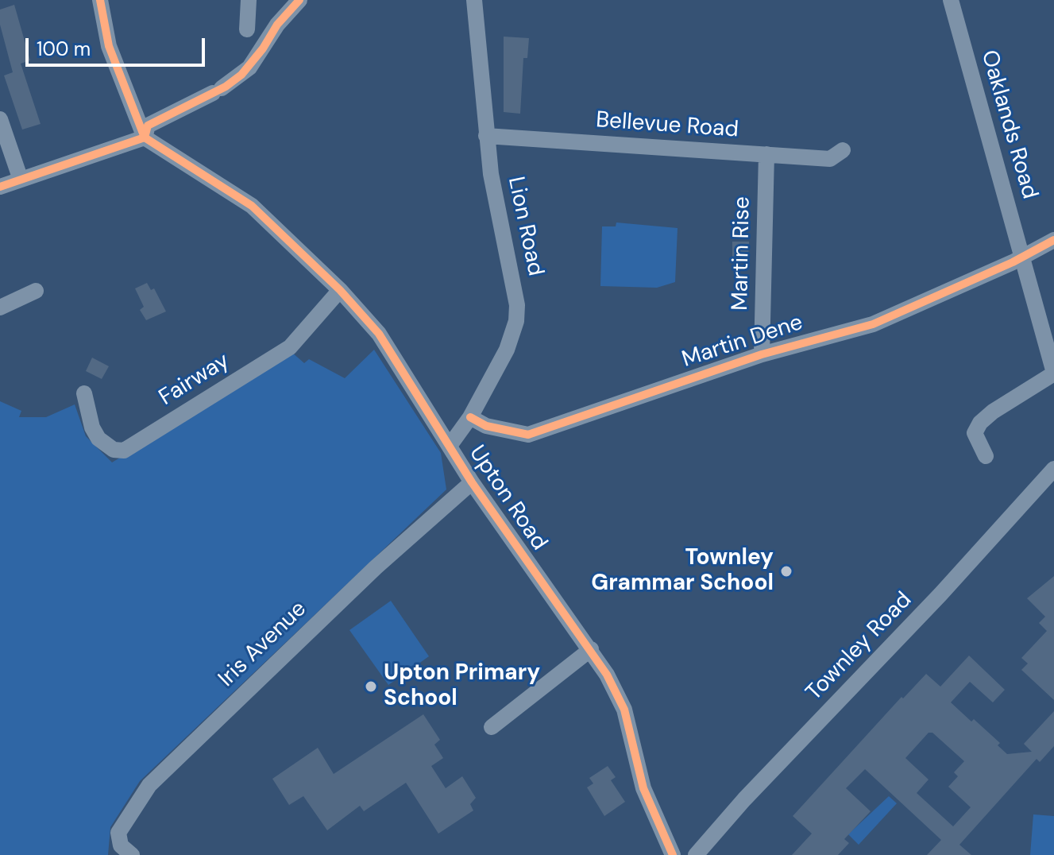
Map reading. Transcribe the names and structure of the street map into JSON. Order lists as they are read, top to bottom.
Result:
{
  "streets": {
    "street": [
      "Oaklands Road",
      "Bellevue Road",
      "Lion Road",
      "Martin Rise",
      "Martin Dene",
      "Fairway",
      "Upton Road",
      "Iris Avenue",
      "Townley Road"
    ]
  },
  "crossings": [
    ["Oaklands Road", "Martin Dene"],
    ["Bellevue Road", "Lion Road"],
    ["Bellevue Road", "Martin Rise"],
    ["Lion Road", "Martin Dene"],
    ["Lion Road", "Upton Road"],
    ["Martin Rise", "Martin Dene"],
    ["Fairway", "Upton Road"],
    ["Upton Road", "Iris Avenue"]
  ],
  "places": ["Townley Grammar School", "Upton Primary School"],
  "scale_bar": "100 m"
}
